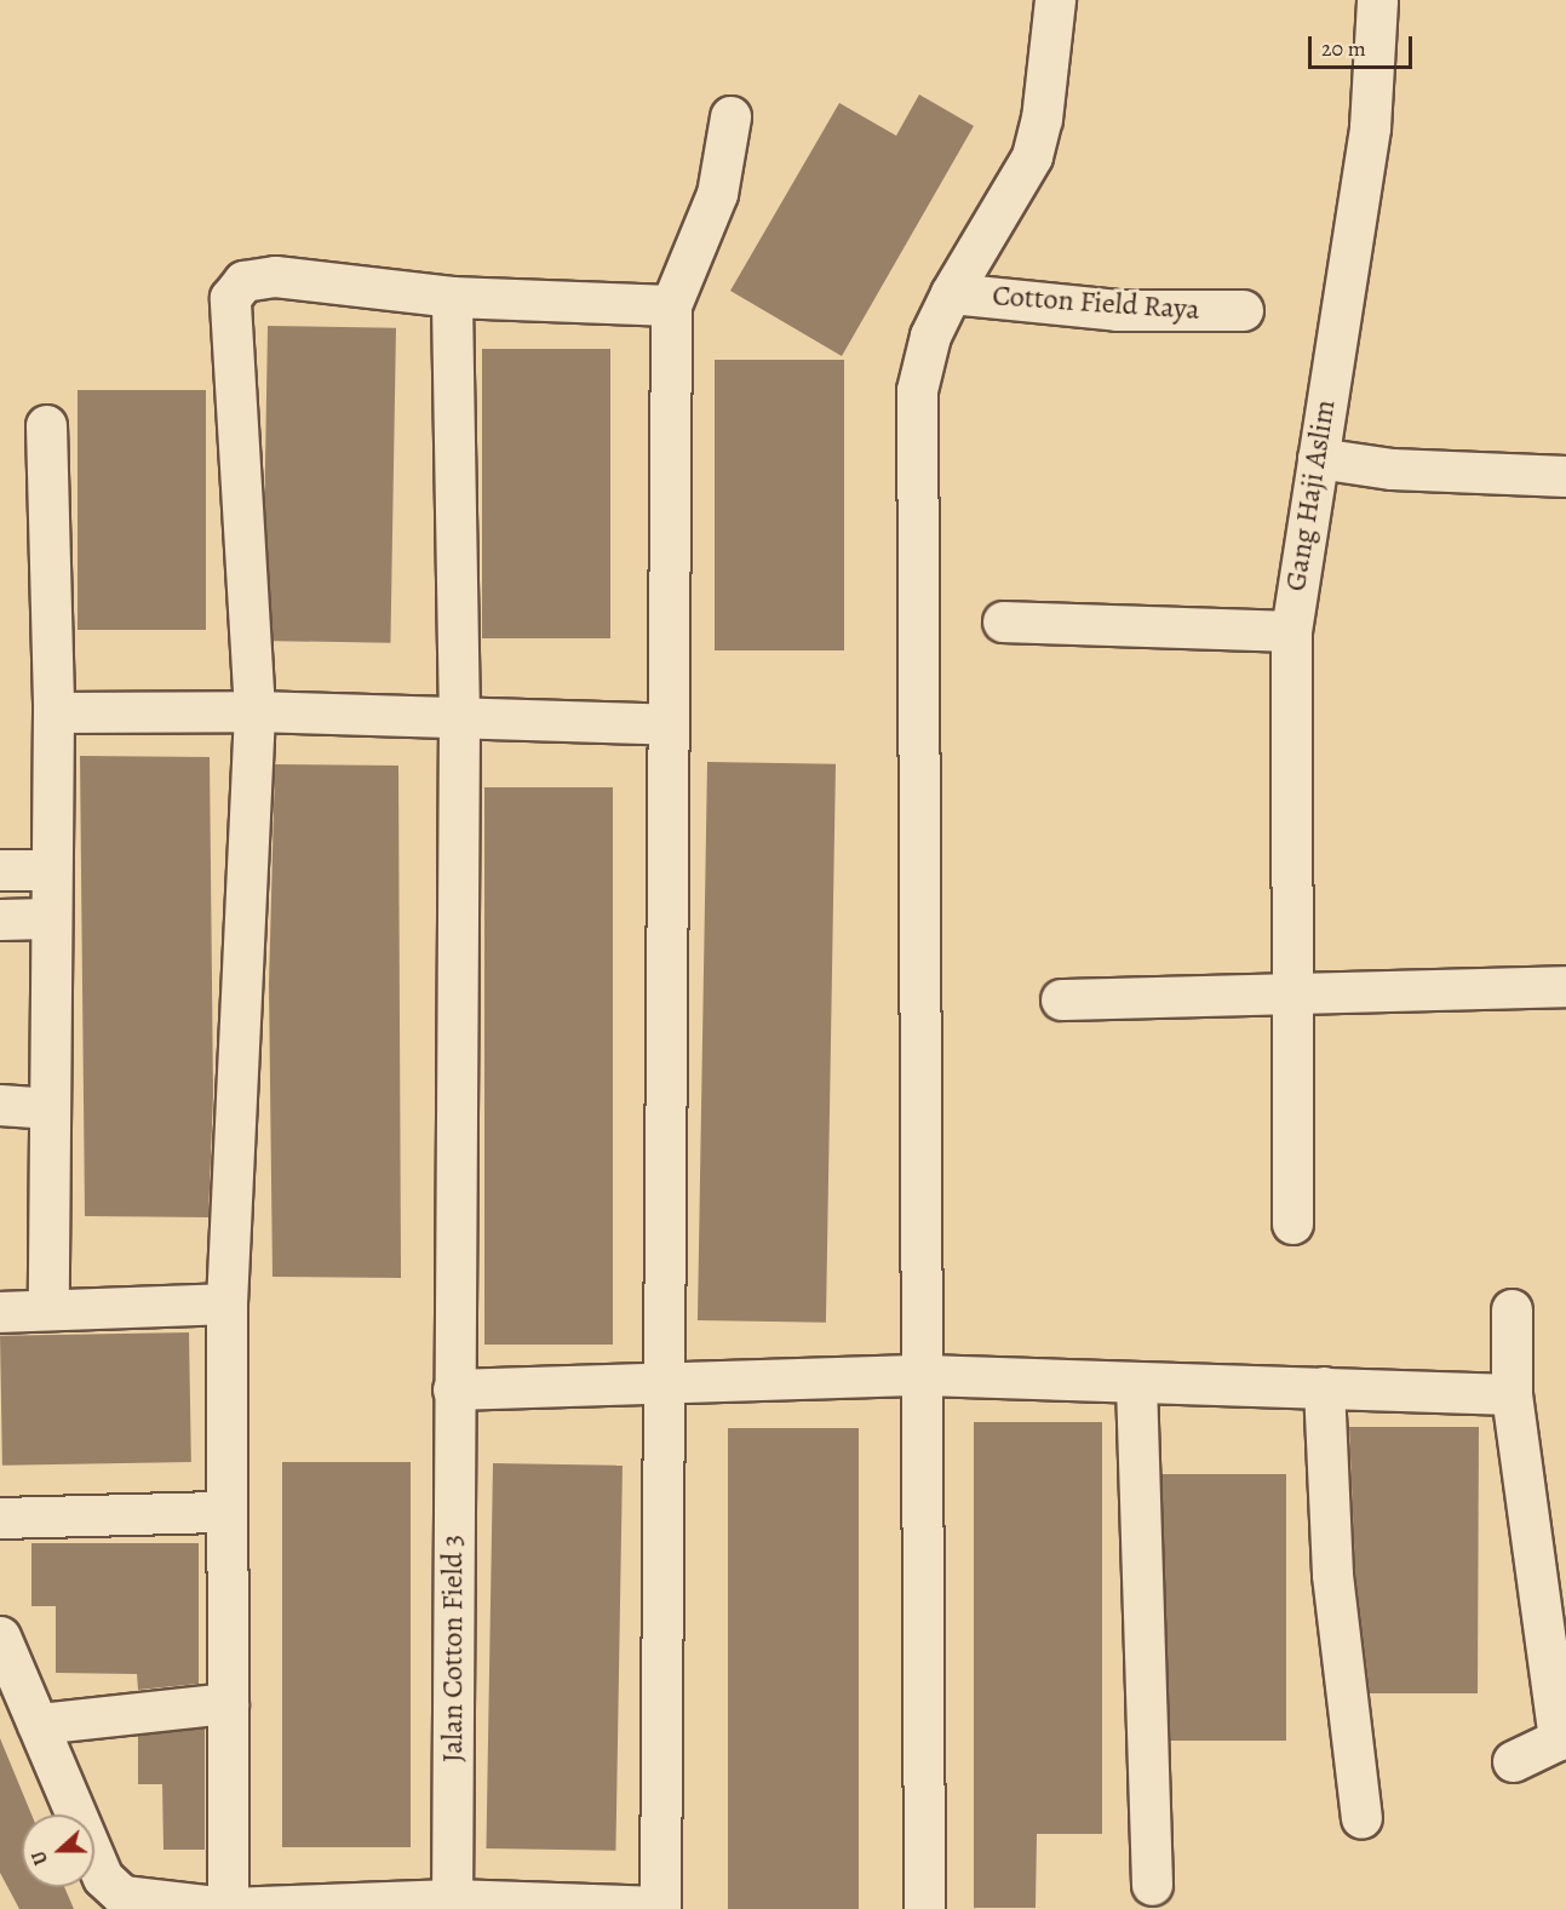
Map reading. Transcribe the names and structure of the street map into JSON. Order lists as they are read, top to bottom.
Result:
{
  "streets": {
    "street": ["Cotton Field Raya", "Gang Haji Aslim", "Jalan Cotton Field 3"]
  },
  "scale_bar": "20 m",
  "north": "left"
}
